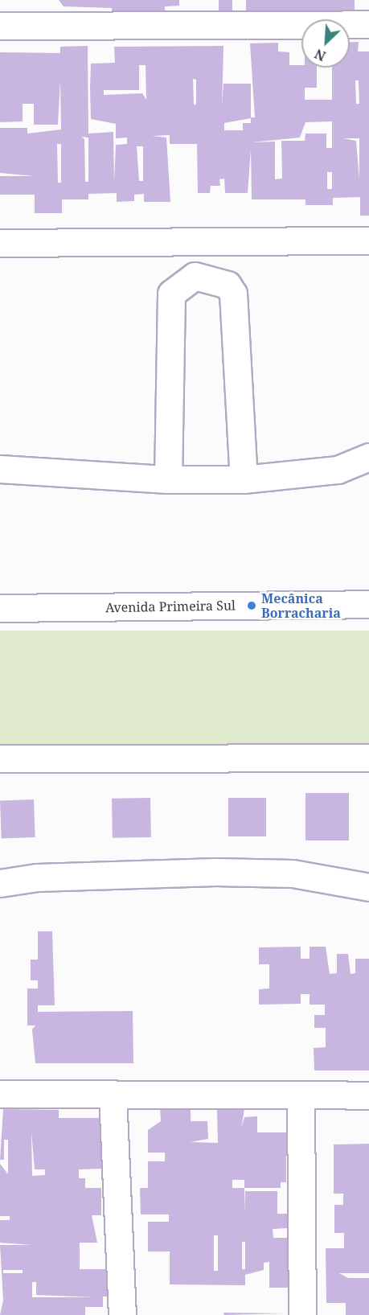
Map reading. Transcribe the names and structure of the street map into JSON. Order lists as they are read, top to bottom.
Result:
{
  "streets": {
    "street": ["Avenida Primeira Sul"]
  },
  "places": ["Mecânica Borracharia"],
  "north": "bottom left"
}
